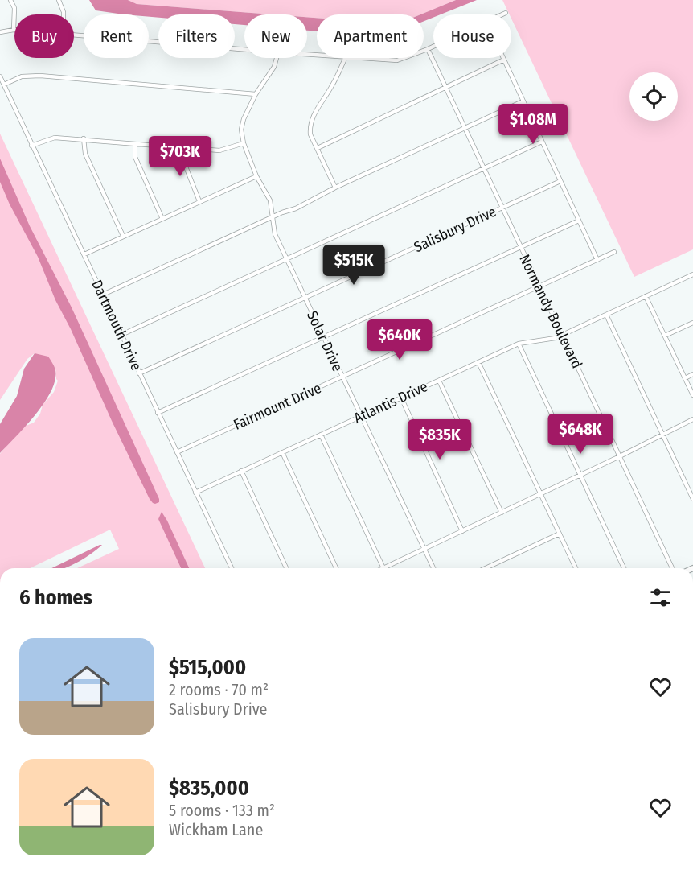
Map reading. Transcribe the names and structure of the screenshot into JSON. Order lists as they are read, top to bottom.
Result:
{
  "streets": {
    "street": [
      "Salisbury Drive",
      "Normandy Boulevard",
      "Dartmouth Drive",
      "Solar Drive",
      "Atlantis Drive",
      "Fairmount Drive"
    ]
  },
  "crossings": [
    ["Salisbury Drive", "Normandy Boulevard"],
    ["Salisbury Drive", "Dartmouth Drive"],
    ["Salisbury Drive", "Solar Drive"],
    ["Normandy Boulevard", "Atlantis Drive"],
    ["Normandy Boulevard", "Fairmount Drive"],
    ["Dartmouth Drive", "Atlantis Drive"],
    ["Dartmouth Drive", "Fairmount Drive"],
    ["Solar Drive", "Atlantis Drive"],
    ["Solar Drive", "Fairmount Drive"]
  ],
  "page": {
    "chip": [
      "Buy",
      "Rent",
      "Filters",
      "New",
      "Apartment",
      "House"
    ],
    "price": [
      "$1.08M",
      "$703K",
      "$515K",
      "$640K",
      "$648K",
      "$835K"
    ],
    "heading": "6 homes",
    "list": [
      {
        "name": "$515,000",
        "note": "2 rooms · 70 m² · Salisbury Drive"
      },
      {
        "name": "$835,000",
        "note": "5 rooms · 133 m² · Wickham Lane"
      }
    ]
  }
}
